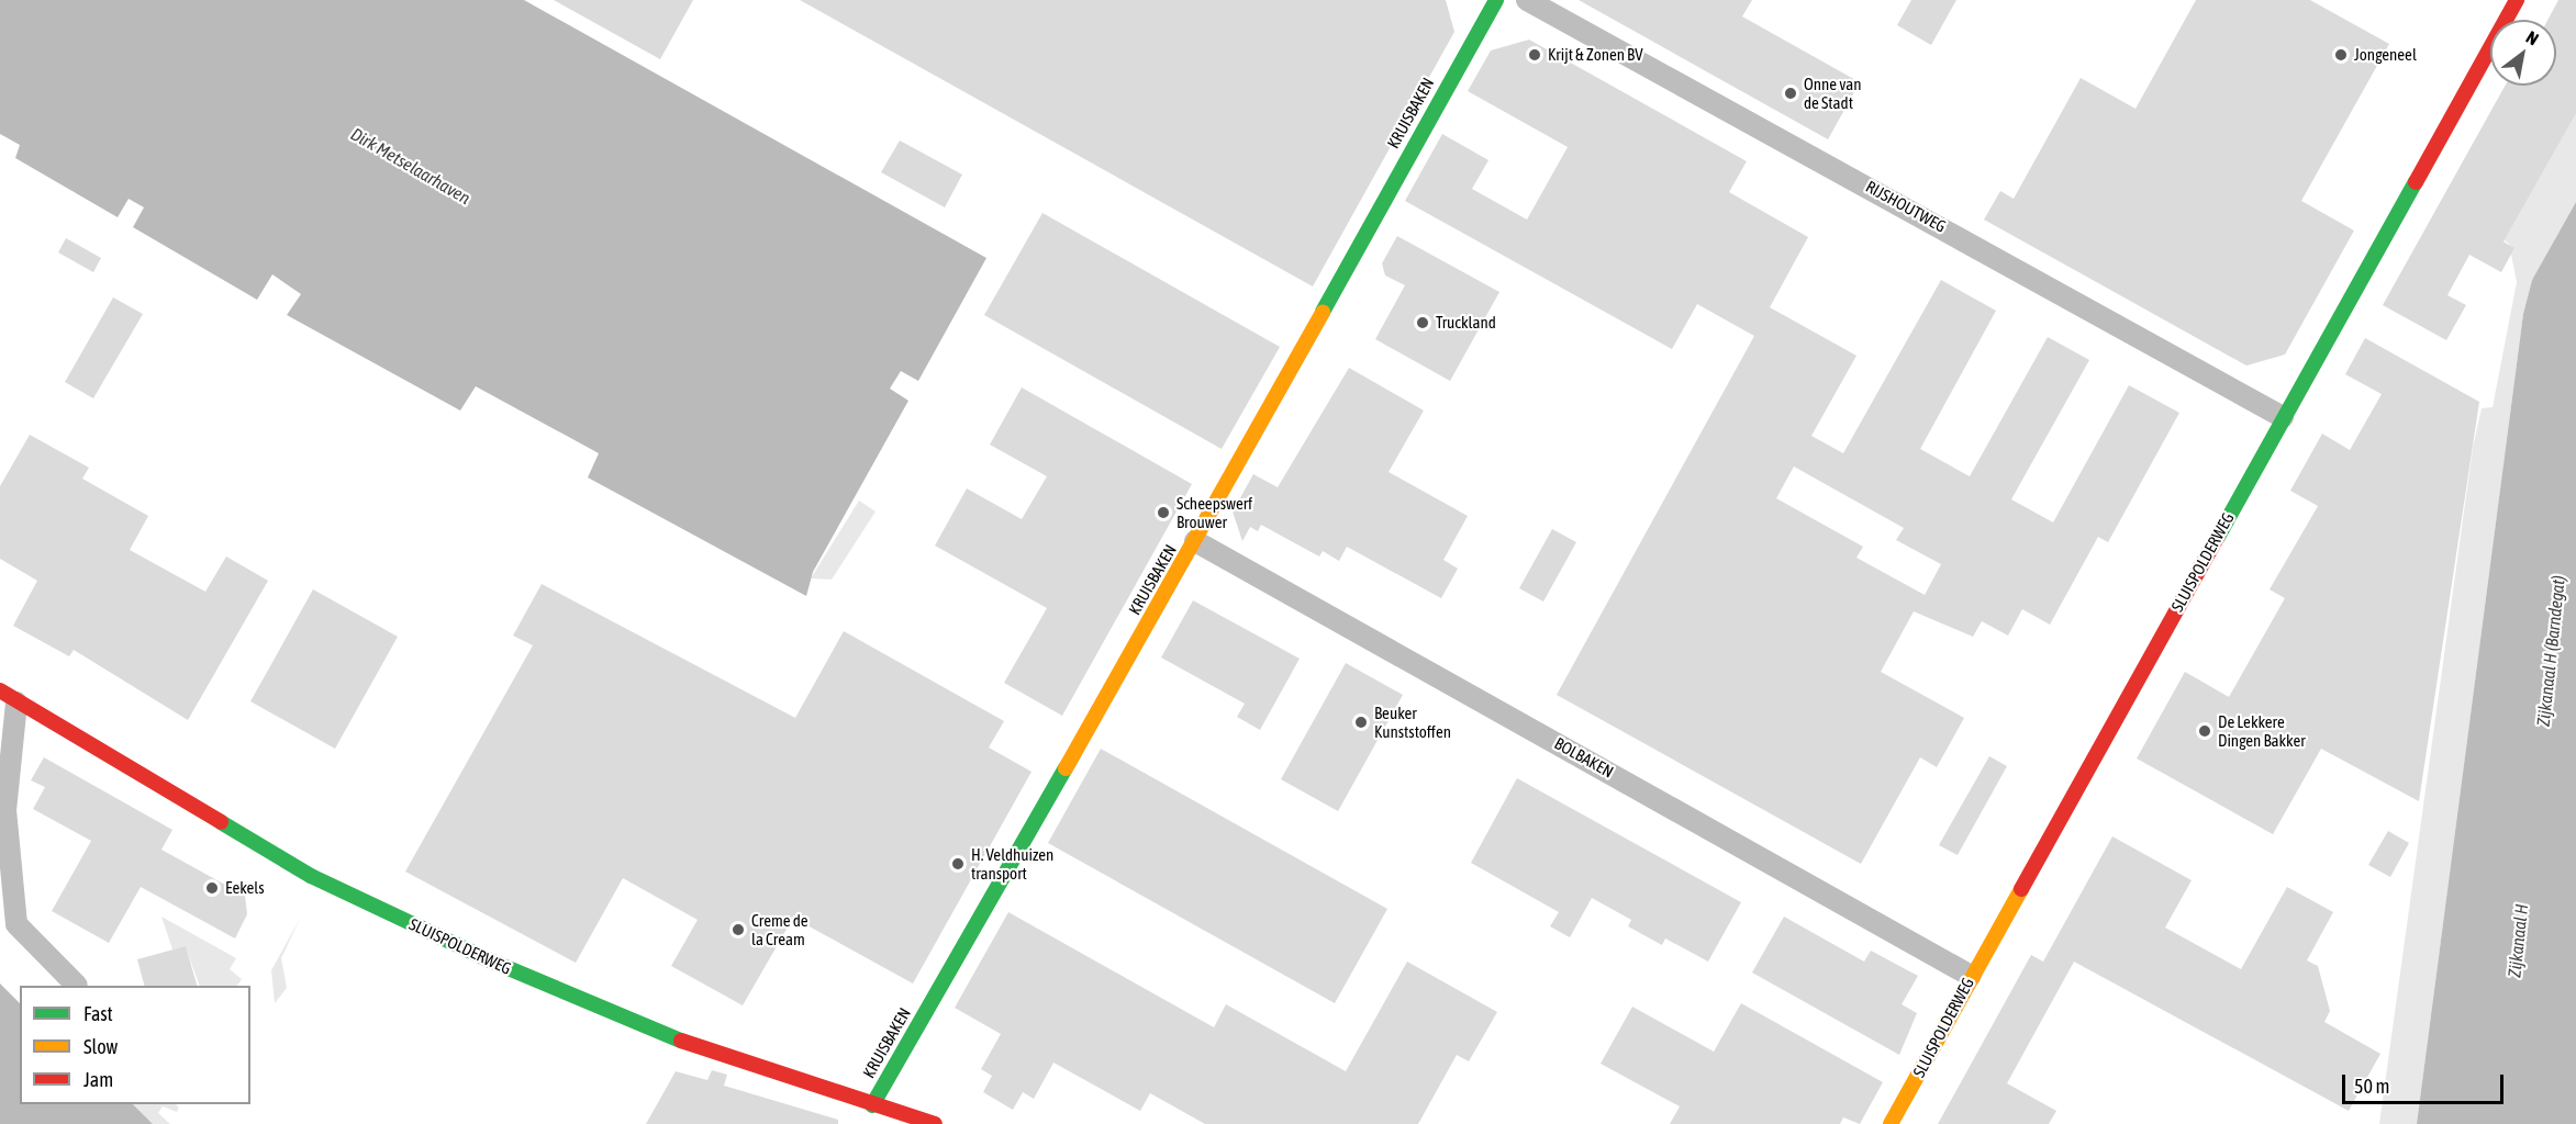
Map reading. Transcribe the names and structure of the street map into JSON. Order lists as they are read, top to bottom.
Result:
{
  "streets": {
    "street": [
      "KRUISBAKEN",
      "RIJSHOUTWEG",
      "SLUISPOLDERWEG",
      "BOLBAKEN"
    ]
  },
  "crossings": [
    ["KRUISBAKEN", "SLUISPOLDERWEG"],
    ["KRUISBAKEN", "BOLBAKEN"],
    ["RIJSHOUTWEG", "SLUISPOLDERWEG"],
    ["SLUISPOLDERWEG", "BOLBAKEN"]
  ],
  "water": ["Dirk Metselaarhaven", "Zijkanaal H (Barndegat)", "Zijkanaal H"],
  "places": [
    "Krijt & Zonen BV",
    "Jongeneel",
    "Onne van de Stadt",
    "Truckland",
    "Scheepswerf Brouwer",
    "Beuker Kunststoffen",
    "De Lekkere Dingen Bakker",
    "H. Veldhuizen transport",
    "Eekels",
    "Creme de la Cream"
  ],
  "legend": ["Fast", "Slow", "Jam"],
  "scale_bar": "50 m",
  "north": "top right"
}
